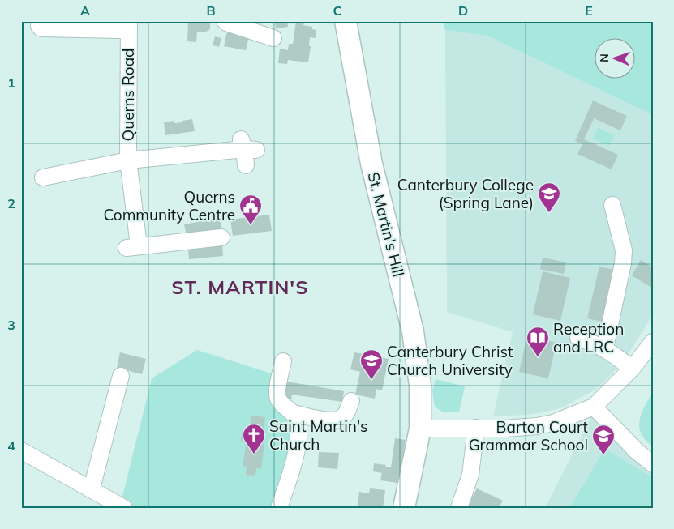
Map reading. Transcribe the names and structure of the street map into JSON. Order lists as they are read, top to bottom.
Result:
{
  "streets": {
    "main road": ["St. Martin's Hill"],
    "street": ["Querns Road"]
  },
  "districts": ["ST. MARTIN'S"],
  "places": {
    "school or university": ["Canterbury College (Spring Lane)", "Canterbury Christ Church University", "Barton Court Grammar School"],
    "public building": ["Querns Community Centre"],
    "library": ["Reception and LRC"],
    "church": ["Saint Martin's Church"]
  },
  "north": "left",
  "grid": {
    "columns": [
      "A",
      "B",
      "C",
      "D",
      "E"
    ],
    "rows": [
      "1",
      "2",
      "3",
      "4"
    ]
  }
}
